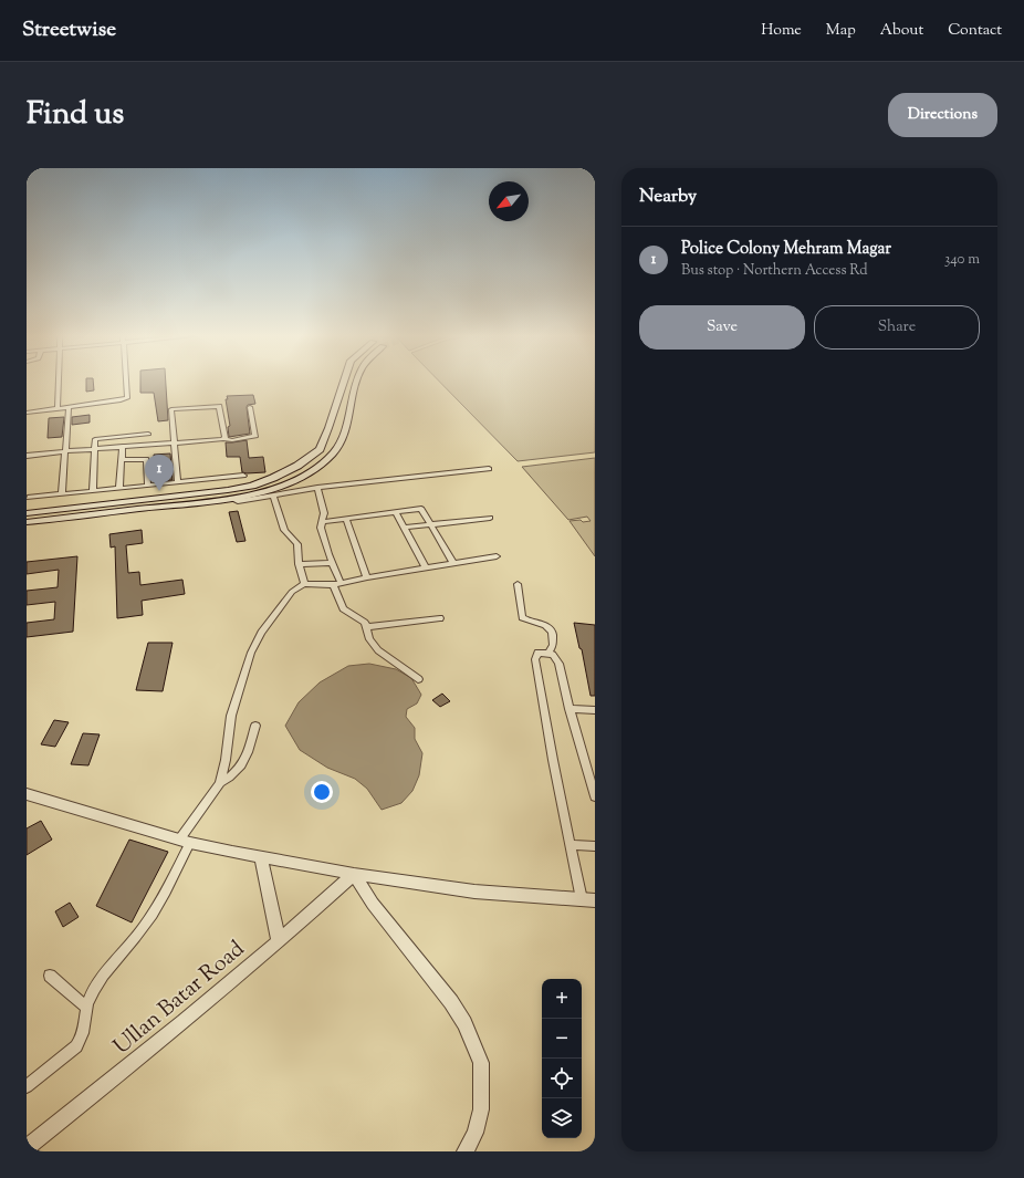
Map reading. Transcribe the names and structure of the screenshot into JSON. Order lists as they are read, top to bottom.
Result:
{
  "streets": {
    "street": ["Ullan Batar Road"]
  },
  "north": "bottom left",
  "page": {
    "header": "Streetwise",
    "nav": [
      "Home",
      "Map",
      "About",
      "Contact"
    ],
    "title": "Find us",
    "buttons": [
      "Directions",
      ["Save", "Share"]
    ],
    "heading": "Nearby",
    "list": [
      {
        "mark": "1",
        "name": "Police Colony Mehram Magar",
        "note": "Bus stop · Northern Access Rd",
        "value": "340 m"
      }
    ],
    "pins": "1",
    "map_buttons": ["+", "−"]
  }
}
